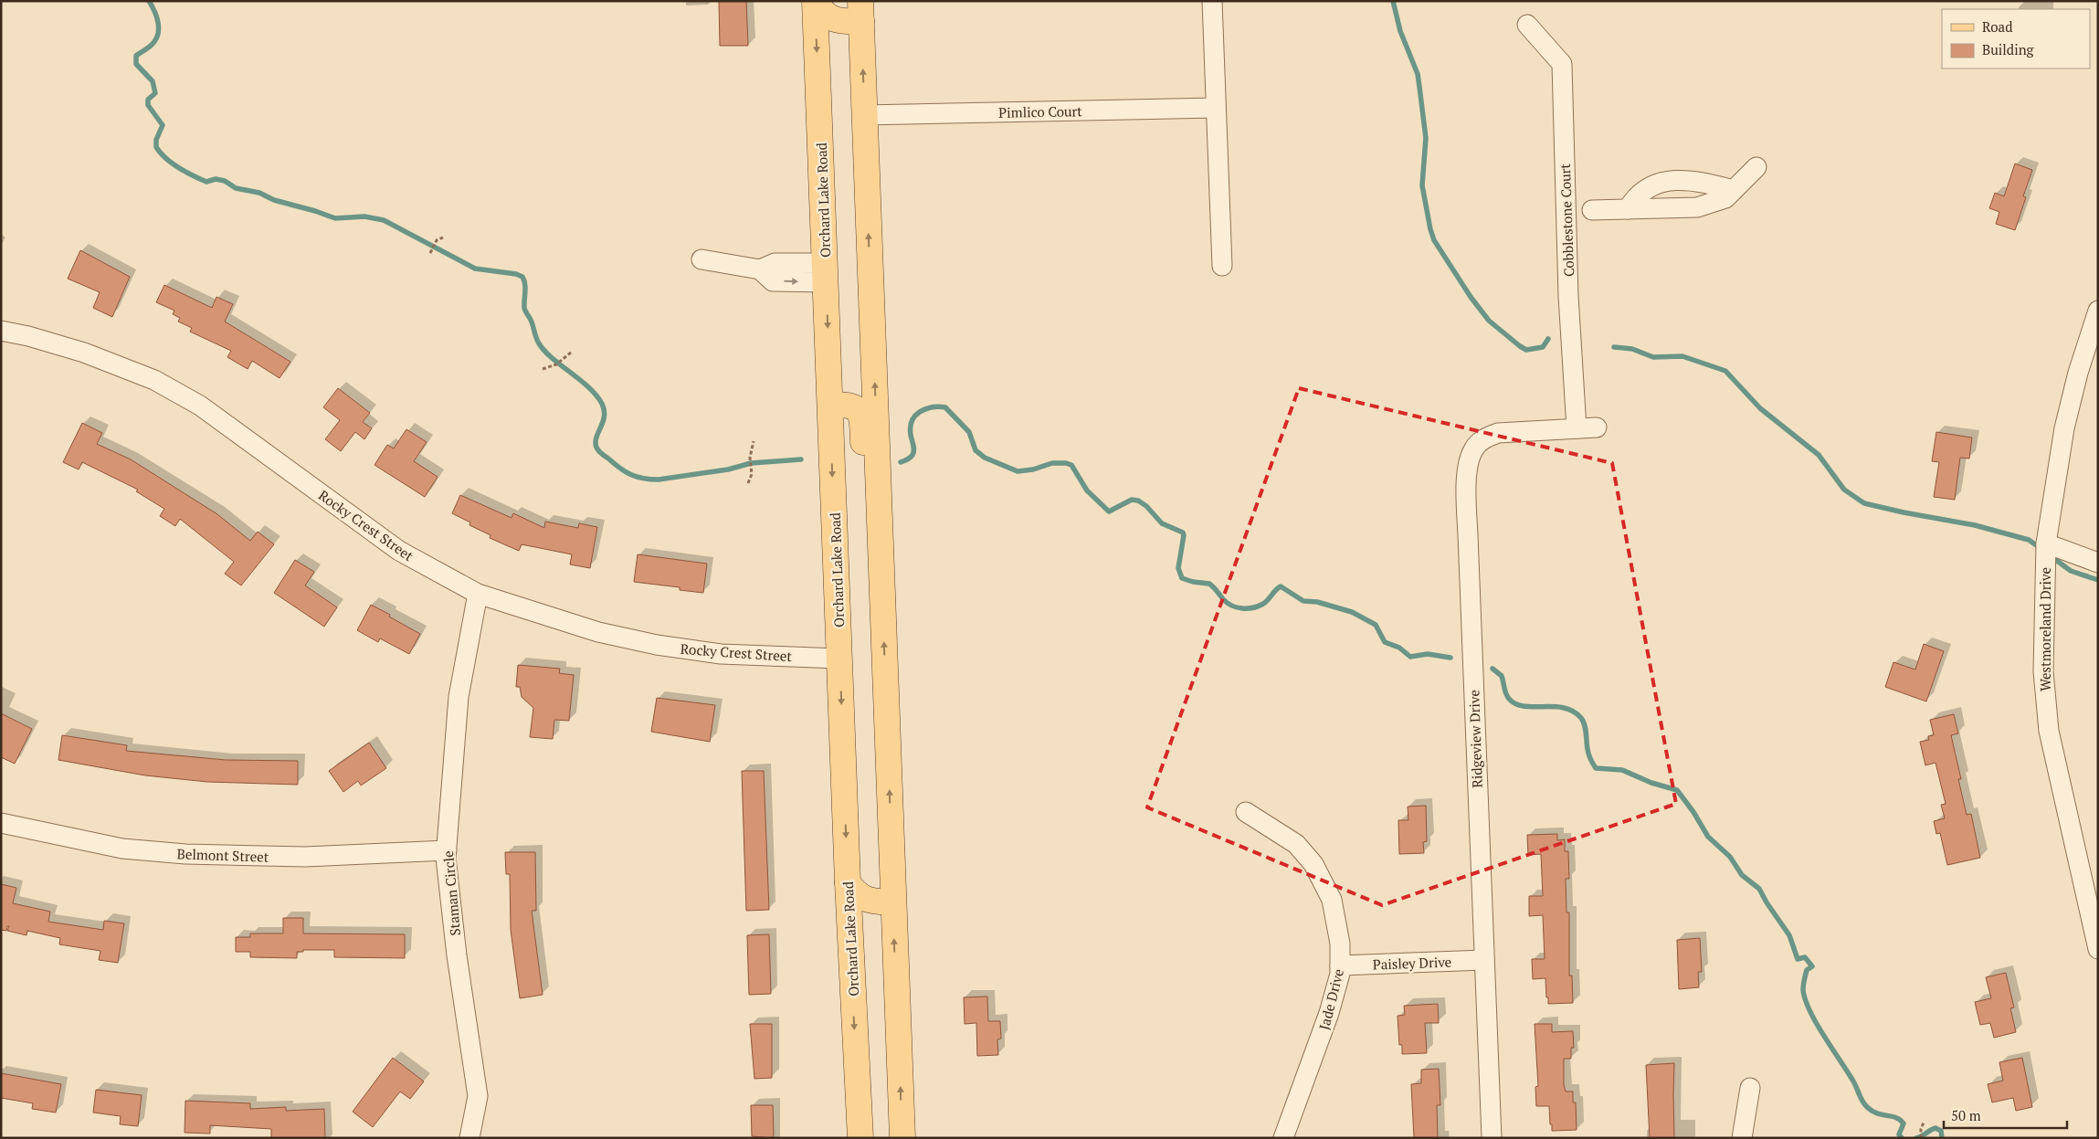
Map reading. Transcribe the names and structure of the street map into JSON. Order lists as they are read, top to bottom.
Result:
{
  "streets": {
    "main road": ["Orchard Lake Road"],
    "street": [
      "Pimlico Court",
      "Cobblestone Court",
      "Rocky Crest Street",
      "Westmoreland Drive",
      "Ridgeview Drive",
      "Belmont Street",
      "Staman Circle",
      "Paisley Drive",
      "Jade Drive"
    ]
  },
  "crossings": [
    ["Orchard Lake Road", "Rocky Crest Street"],
    ["Cobblestone Court", "Ridgeview Drive"],
    ["Rocky Crest Street", "Staman Circle"],
    ["Ridgeview Drive", "Paisley Drive"],
    ["Belmont Street", "Staman Circle"],
    ["Paisley Drive", "Jade Drive"]
  ],
  "legend": ["Road", "Building"],
  "scale_bar": "50 m"
}
